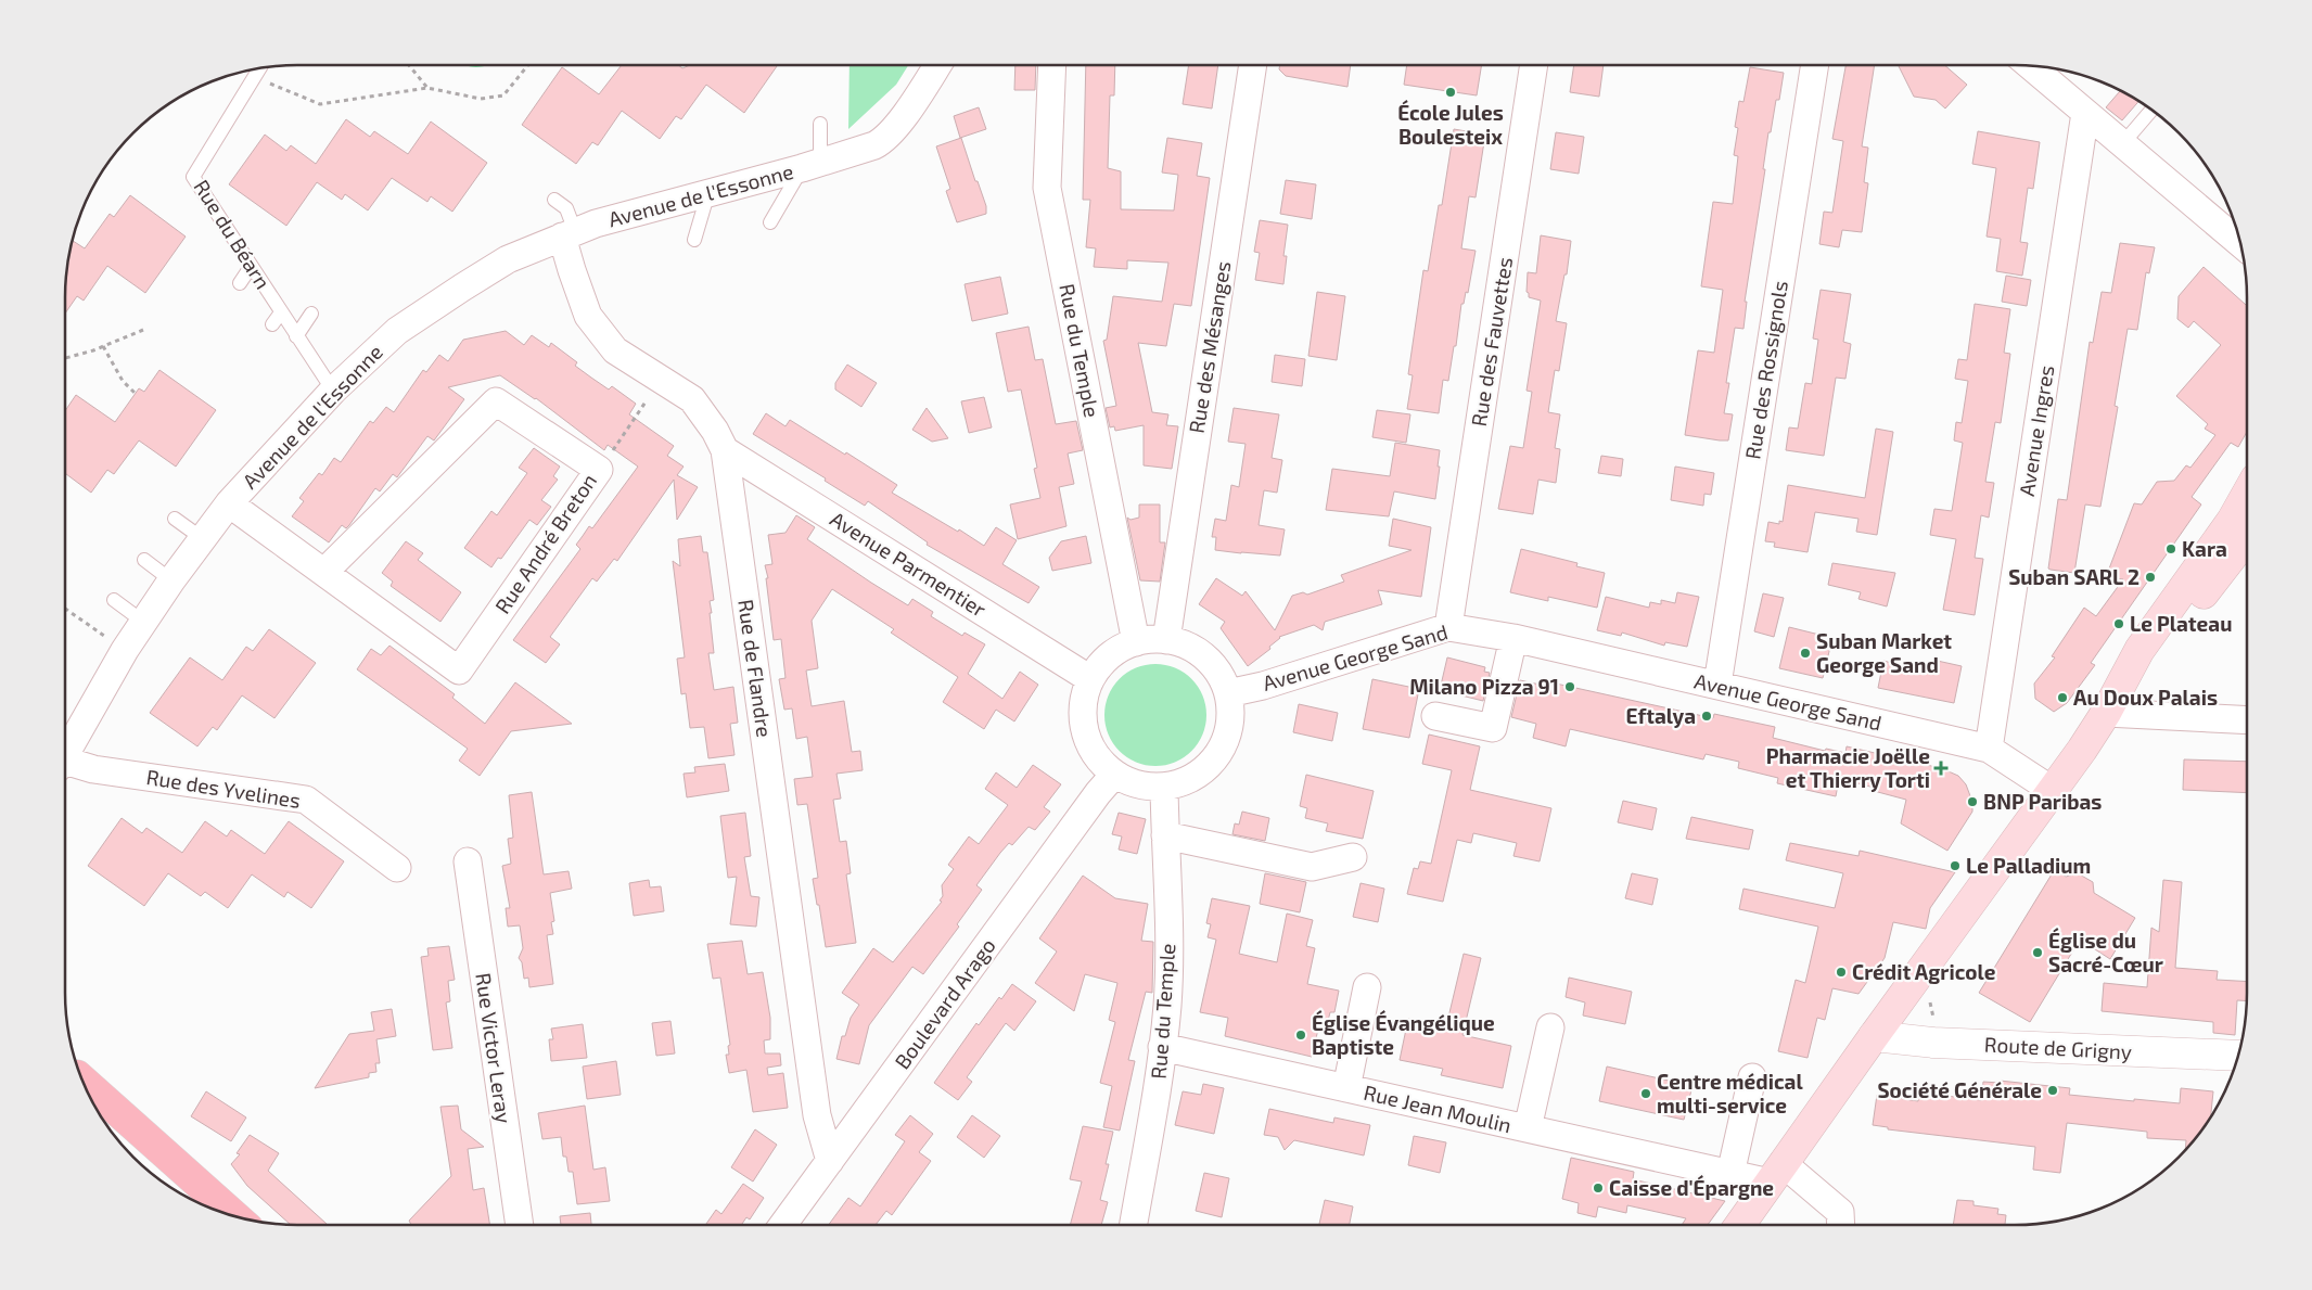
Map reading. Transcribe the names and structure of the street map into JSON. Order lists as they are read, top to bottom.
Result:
{
  "streets": {
    "street": [
      "Avenue de l'Essonne",
      "Rue des Fauvettes",
      "Rue des Mésanges",
      "Rue du Temple",
      "Rue des Rossignols",
      "Avenue Ingres",
      "Rue André Breton",
      "Avenue Parmentier",
      "Avenue George Sand",
      "Rue de Flandre",
      "Rue des Yvelines",
      "Boulevard Arago",
      "Rue Victor Leray",
      "Route de Grigny",
      "Rue Jean Moulin"
    ],
    "lane": ["Rue du Béarn"]
  },
  "crossings": [
    ["Avenue de l'Essonne", "Rue du Béarn"],
    ["Avenue de l'Essonne", "Rue André Breton"],
    ["Avenue de l'Essonne", "Rue de Flandre"],
    ["Rue des Fauvettes", "Avenue George Sand"],
    ["Rue des Mésanges", "Rue du Temple"],
    ["Rue des Mésanges", "Avenue Parmentier"],
    ["Rue des Mésanges", "Avenue George Sand"],
    ["Rue des Mésanges", "Boulevard Arago"],
    ["Rue du Temple", "Avenue Parmentier"],
    ["Rue du Temple", "Avenue George Sand"],
    ["Rue du Temple", "Boulevard Arago"],
    ["Rue du Temple", "Rue Jean Moulin"],
    ["Rue des Rossignols", "Avenue George Sand"],
    ["Avenue Ingres", "Avenue George Sand"],
    ["Avenue Parmentier", "Avenue George Sand"],
    ["Avenue Parmentier", "Rue de Flandre"],
    ["Avenue Parmentier", "Boulevard Arago"],
    ["Avenue George Sand", "Boulevard Arago"],
    ["Rue de Flandre", "Boulevard Arago"]
  ],
  "places": {
    "other": [
      "École Jules Boulesteix",
      "Kara",
      "Suban SARL 2",
      "Le Plateau",
      "Suban Market George Sand",
      "Milano Pizza 91",
      "Au Doux Palais",
      "Eftalya",
      "BNP Paribas",
      "Le Palladium",
      "Église du Sacré-Cœur",
      "Crédit Agricole",
      "Église Évangélique Baptiste",
      "Société Générale",
      "Centre médical multi-service",
      "Caisse d'Épargne"
    ],
    "health": ["Pharmacie Joëlle et Thierry Torti"]
  }
}
